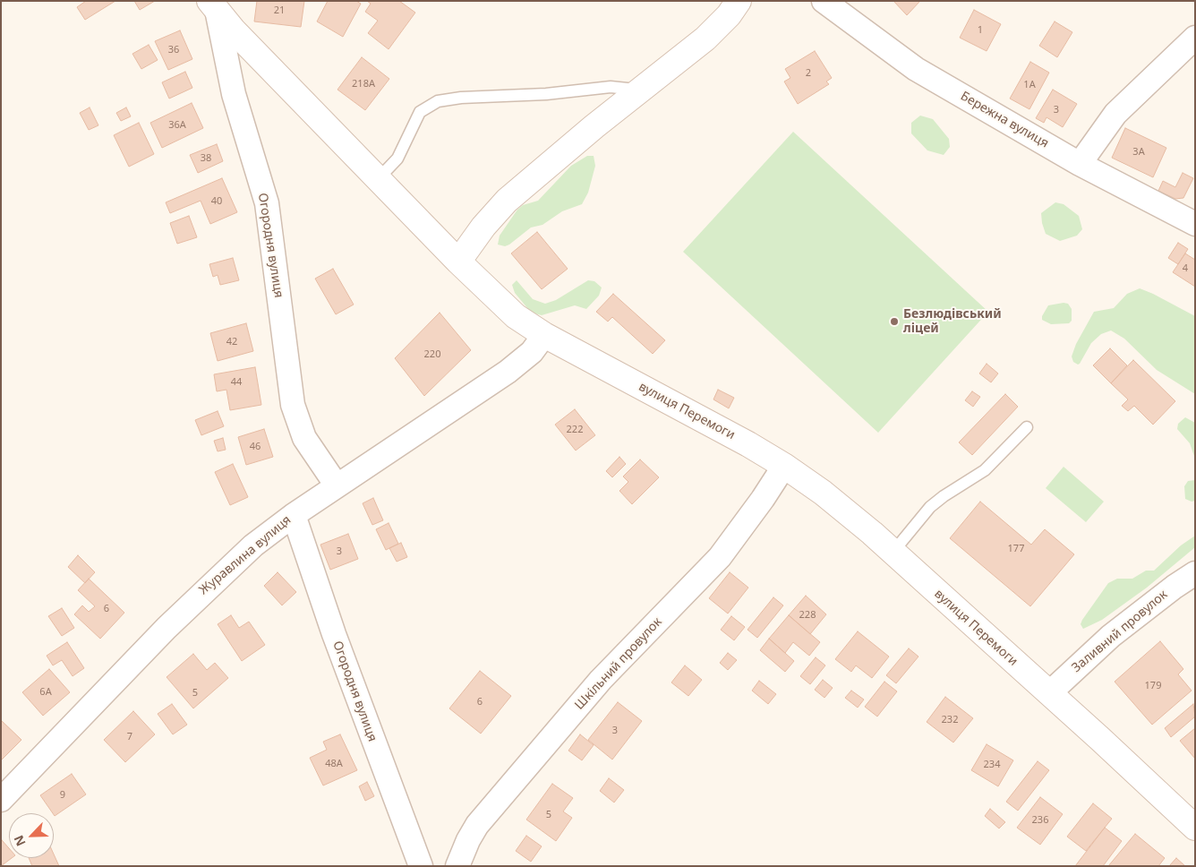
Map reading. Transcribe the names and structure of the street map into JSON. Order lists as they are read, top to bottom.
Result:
{
  "streets": {
    "street": [
      "Бережна вулиця",
      "Огородня вулиця",
      "вулиця Перемоги",
      "Журавлина вулиця",
      "Заливний провулок",
      "Шкільний провулок"
    ]
  },
  "crossings": [
    ["Огородня вулиця", "вулиця Перемоги"],
    ["Огородня вулиця", "Журавлина вулиця"],
    ["вулиця Перемоги", "Журавлина вулиця"],
    ["вулиця Перемоги", "Заливний провулок"],
    ["вулиця Перемоги", "Шкільний провулок"]
  ],
  "places": ["Безлюдівський ліцей"],
  "house_numbers": [
    "21",
    "1",
    "36",
    "2",
    "218А",
    "1А",
    "3",
    "36А",
    "3А",
    "38",
    "40",
    "4",
    "42",
    "220",
    "44",
    "222",
    "46",
    "177",
    "3",
    "6",
    "228",
    "179",
    "6А",
    "5",
    "6",
    "232",
    "3",
    "7",
    "48А",
    "234",
    "9",
    "5",
    "236"
  ],
  "north": "bottom left"
}
